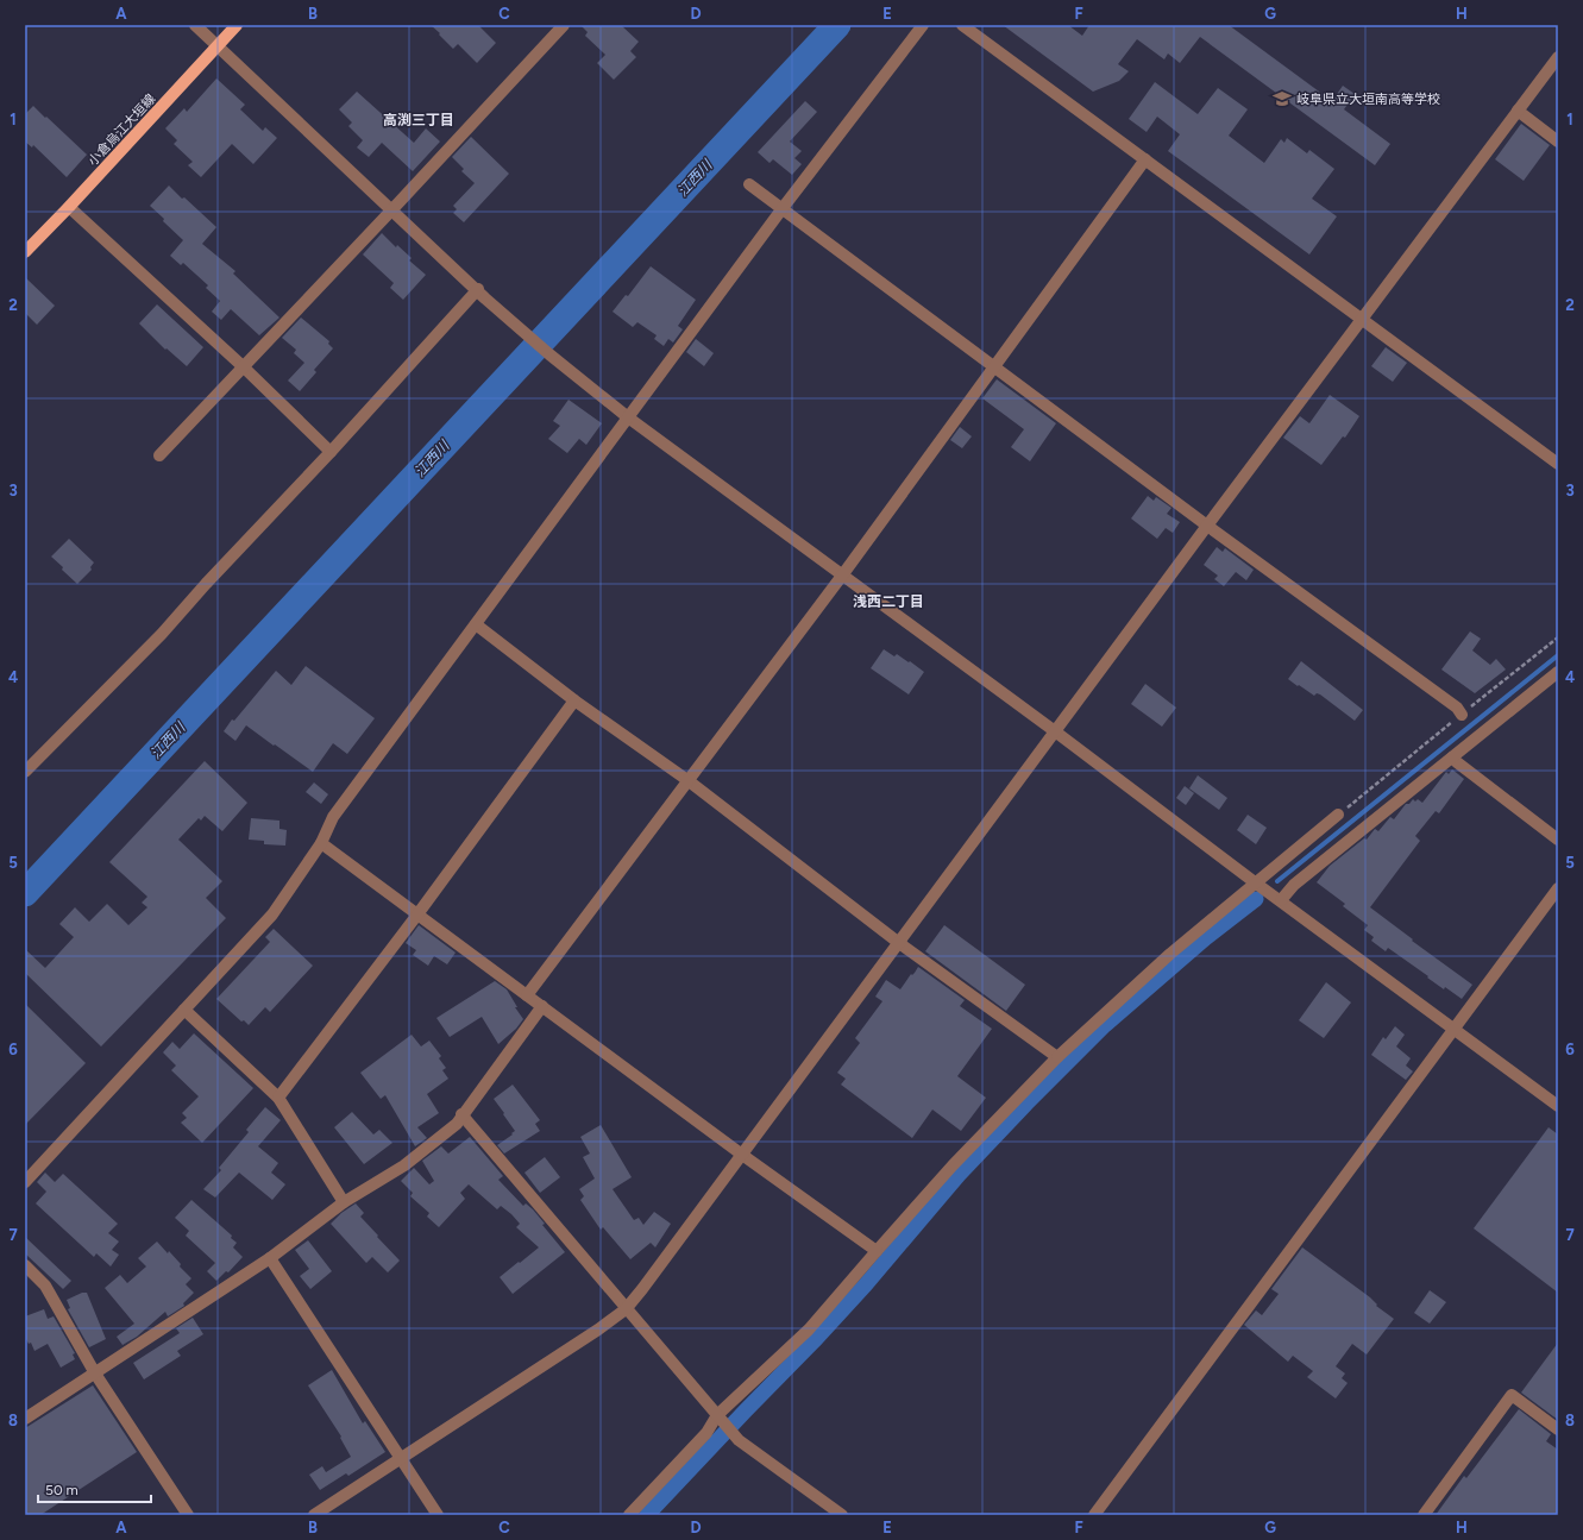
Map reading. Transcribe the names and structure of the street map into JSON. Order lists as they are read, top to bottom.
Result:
{
  "streets": {
    "main road": ["小倉烏江大垣線"]
  },
  "districts": ["高渕三丁目", "浅西二丁目"],
  "water": ["江西川"],
  "places": {
    "school or university": ["岐阜県立大垣南高等学校"]
  },
  "scale_bar": "50 m",
  "grid": {
    "columns": [
      "A",
      "B",
      "C",
      "D",
      "E",
      "F",
      "G",
      "H"
    ],
    "rows": [
      "1",
      "2",
      "3",
      "4",
      "5",
      "6",
      "7",
      "8"
    ]
  }
}
